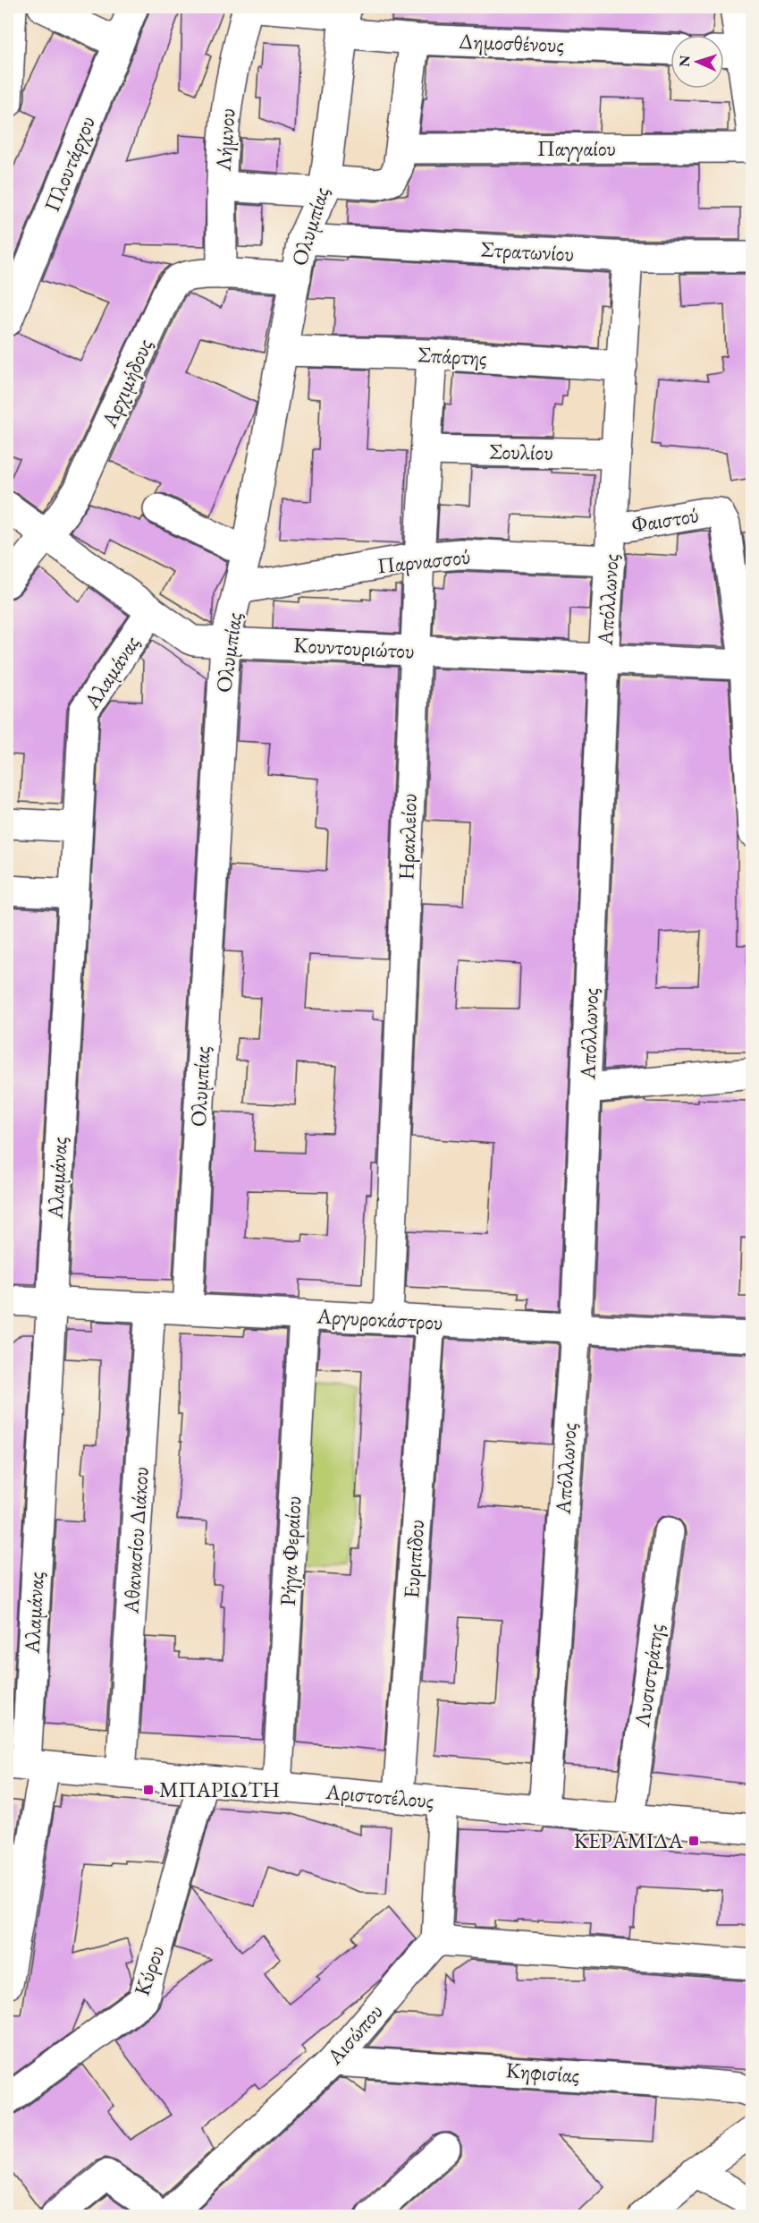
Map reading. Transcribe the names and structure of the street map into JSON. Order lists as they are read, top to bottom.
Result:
{
  "streets": {
    "street": [
      "Δημοσθένους",
      "Λήμνου",
      "Παγγαίου",
      "Πλουτάρχου",
      "Ολυμπίας",
      "Στρατωνίου",
      "Σπάρτης",
      "Αρχιμήδους",
      "Σουλίου",
      "Φαιστού",
      "Παρνασσού",
      "Απόλλωνος",
      "Κουντουριώτου",
      "Αλαμάνας",
      "Ηρακλείου",
      "Αργυροκάστρου",
      "Αθανασίου Διάκου",
      "Ρήγα Φεραίου",
      "Ευριπίδου",
      "Λυσιστράτης",
      "Αριστοτέλους",
      "Κύρου",
      "Αισώπου",
      "Κηφισίας"
    ]
  },
  "crossings": [
    ["Δημοσθένους", "Ολυμπίας"],
    ["Λήμνου", "Αρχιμήδους"],
    ["Ολυμπίας", "Στρατωνίου"],
    ["Ολυμπίας", "Σπάρτης"],
    ["Ολυμπίας", "Αρχιμήδους"],
    ["Ολυμπίας", "Παρνασσού"],
    ["Ολυμπίας", "Κουντουριώτου"],
    ["Ολυμπίας", "Αργυροκάστρου"],
    ["Στρατωνίου", "Απόλλωνος"],
    ["Σπάρτης", "Απόλλωνος"],
    ["Σπάρτης", "Ηρακλείου"],
    ["Αρχιμήδους", "Κουντουριώτου"],
    ["Σουλίου", "Απόλλωνος"],
    ["Σουλίου", "Ηρακλείου"],
    ["Φαιστού", "Απόλλωνος"],
    ["Φαιστού", "Κουντουριώτου"],
    ["Παρνασσού", "Απόλλωνος"],
    ["Παρνασσού", "Ηρακλείου"],
    ["Απόλλωνος", "Κουντουριώτου"],
    ["Απόλλωνος", "Αργυροκάστρου"],
    ["Απόλλωνος", "Αριστοτέλους"],
    ["Κουντουριώτου", "Αλαμάνας"],
    ["Κουντουριώτου", "Ηρακλείου"],
    ["Αλαμάνας", "Αργυροκάστρου"],
    ["Αλαμάνας", "Αριστοτέλους"],
    ["Ηρακλείου", "Αργυροκάστρου"],
    ["Αργυροκάστρου", "Αθανασίου Διάκου"],
    ["Αργυροκάστρου", "Ρήγα Φεραίου"],
    ["Αργυροκάστρου", "Ευριπίδου"],
    ["Αθανασίου Διάκου", "Αριστοτέλους"],
    ["Ρήγα Φεραίου", "Αριστοτέλους"],
    ["Ευριπίδου", "Αριστοτέλους"],
    ["Λυσιστράτης", "Αριστοτέλους"],
    ["Αριστοτέλους", "Κύρου"],
    ["Αισώπου", "Κηφισίας"]
  ],
  "places": {
    "transit": ["ΜΠΑΡΙΩΤΗ", "ΚΕΡΑΜΙΔΑ"]
  },
  "north": "left"
}
